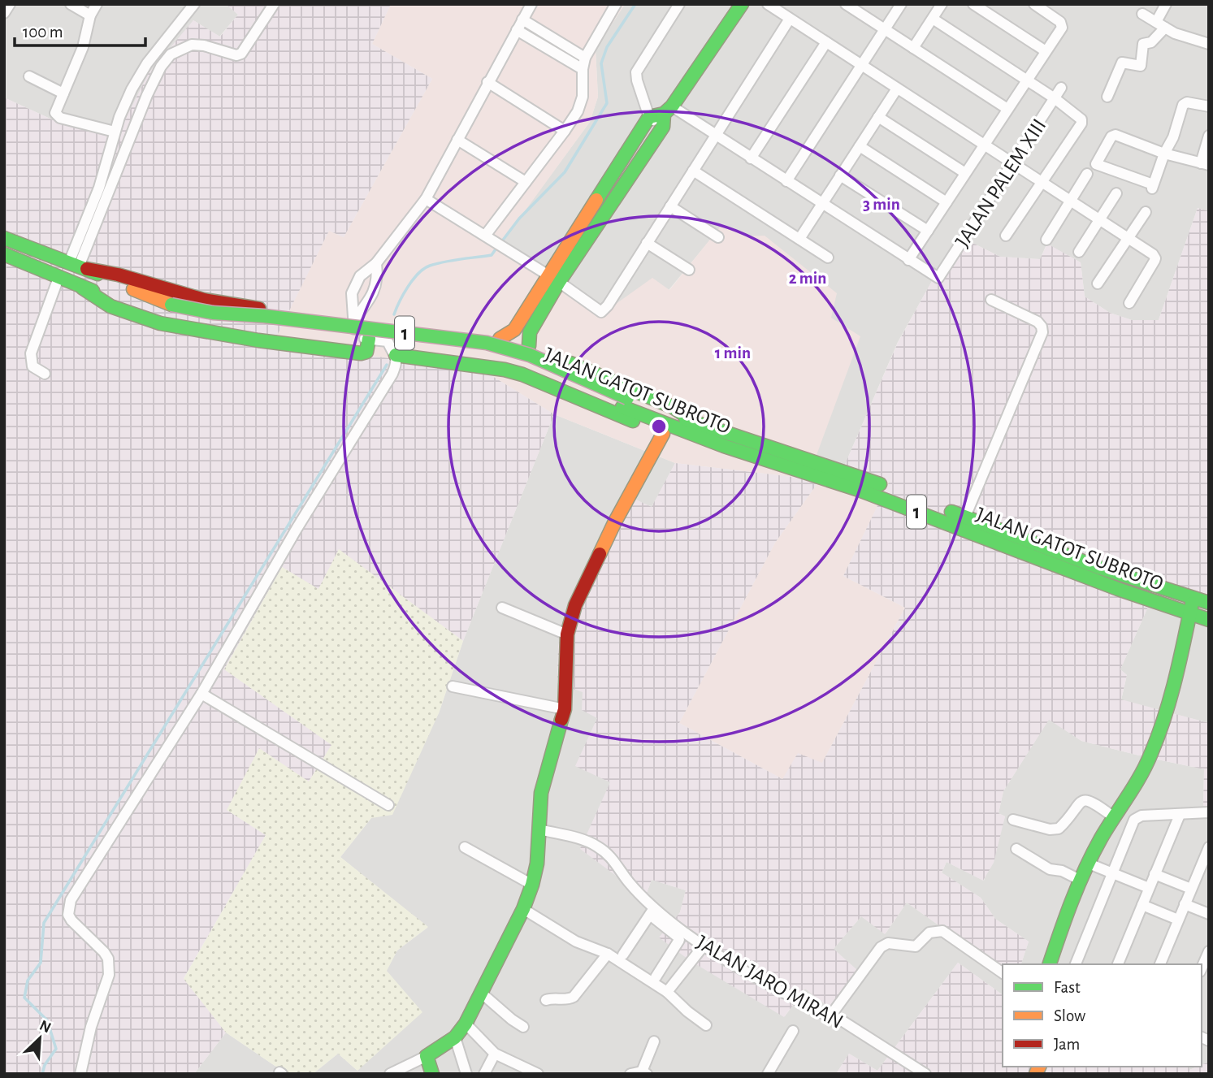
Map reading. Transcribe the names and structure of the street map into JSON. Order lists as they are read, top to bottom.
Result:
{
  "streets": {
    "main road": ["1", "JALAN GATOT SUBROTO"],
    "street": ["JALAN PALEM XIII", "JALAN JARO MIRAN"]
  },
  "legend": ["Fast", "Slow", "Jam"],
  "scale_bar": "100 m",
  "north": "top right",
  "rings": ["3 min", "2 min", "1 min"]
}
